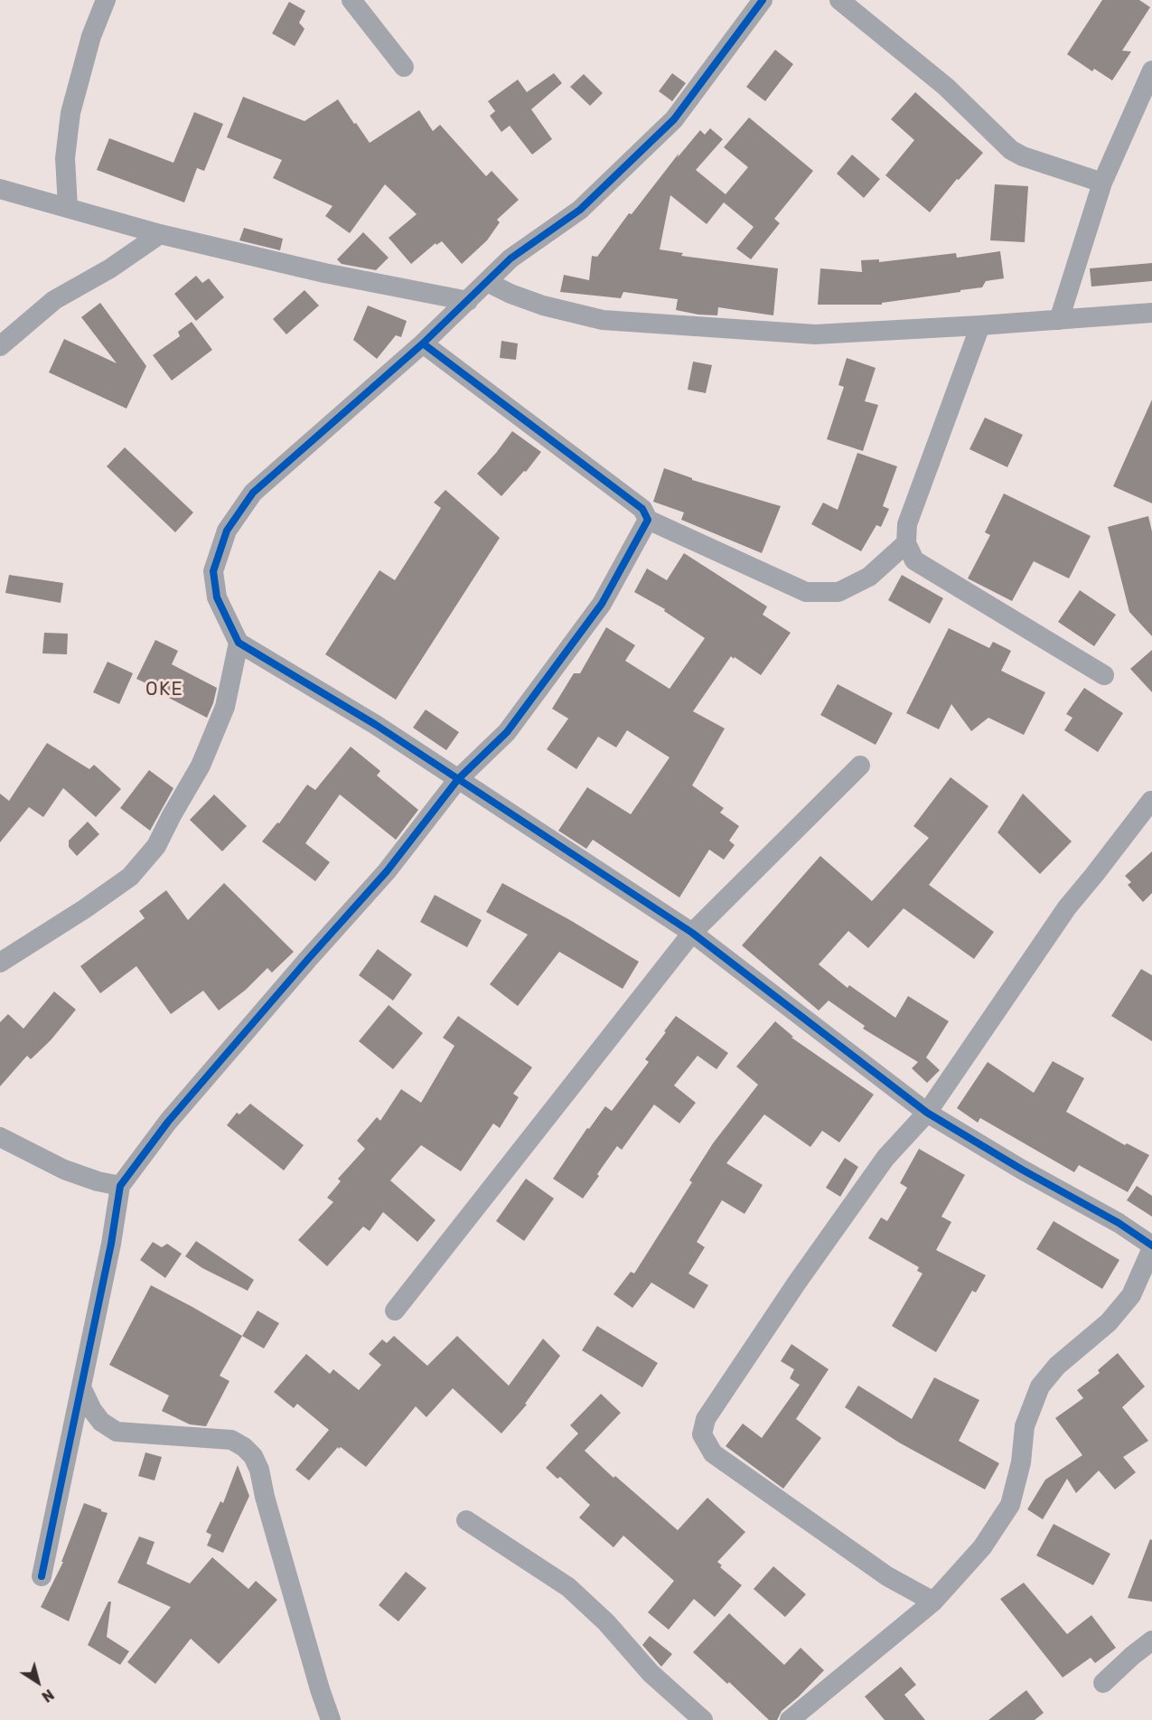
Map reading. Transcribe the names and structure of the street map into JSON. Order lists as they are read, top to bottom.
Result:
{
  "districts": ["OKE"],
  "north": "bottom right"
}
